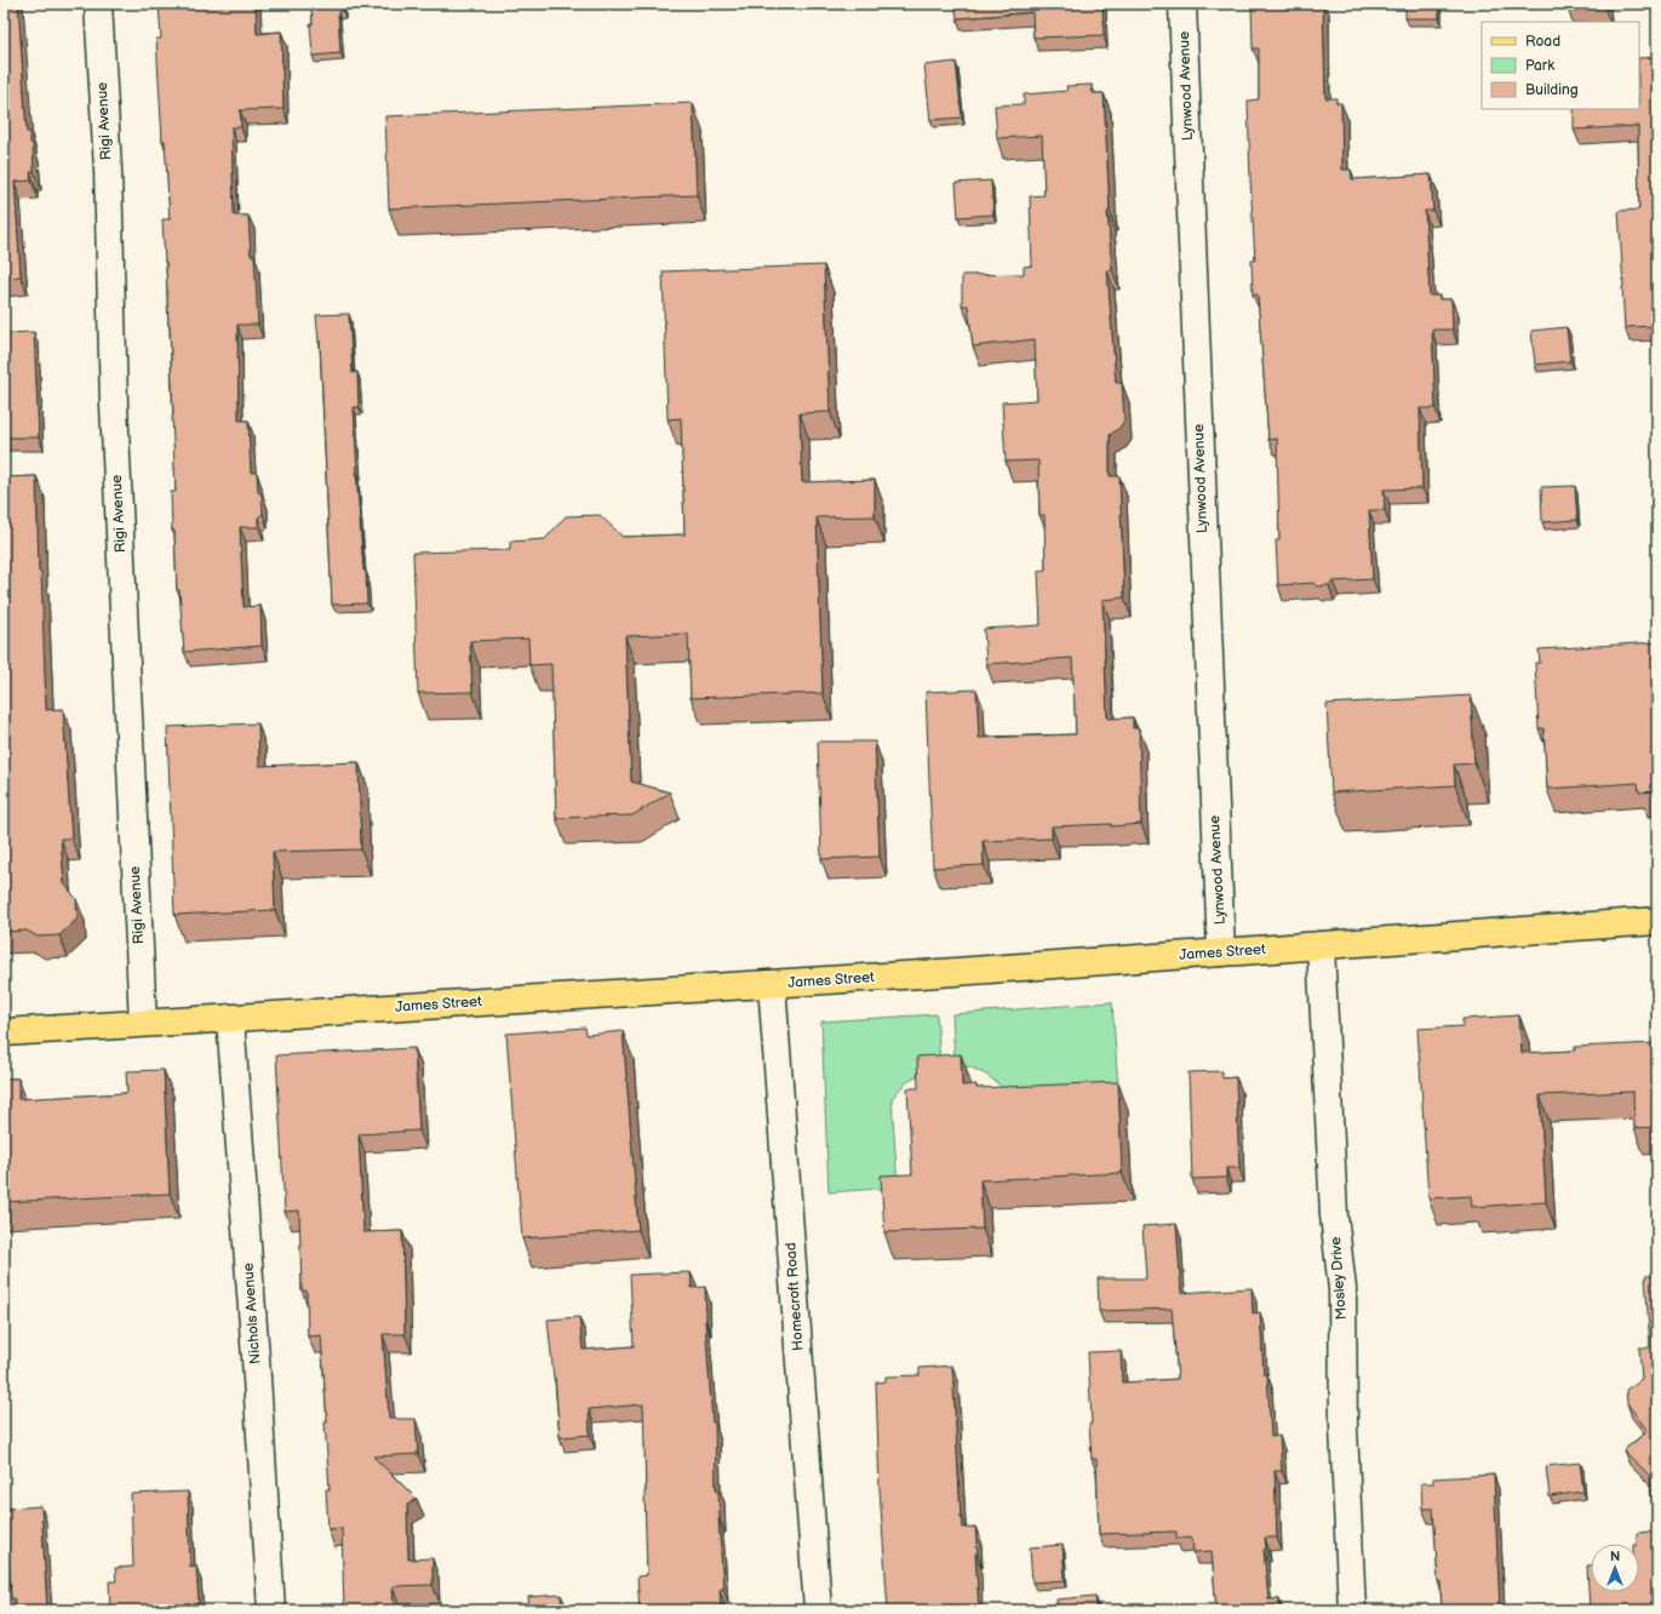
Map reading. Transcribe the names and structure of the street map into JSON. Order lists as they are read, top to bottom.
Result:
{
  "streets": {
    "main road": ["James Street"],
    "street": [
      "Lynwood Avenue",
      "Rigi Avenue",
      "Mosley Drive",
      "Homecroft Road",
      "Nichols Avenue"
    ]
  },
  "crossings": [
    ["Lynwood Avenue", "James Street"],
    ["Rigi Avenue", "James Street"],
    ["James Street", "Mosley Drive"],
    ["James Street", "Homecroft Road"],
    ["James Street", "Nichols Avenue"]
  ],
  "legend": ["Road", "Park", "Building"],
  "north": "top"
}
